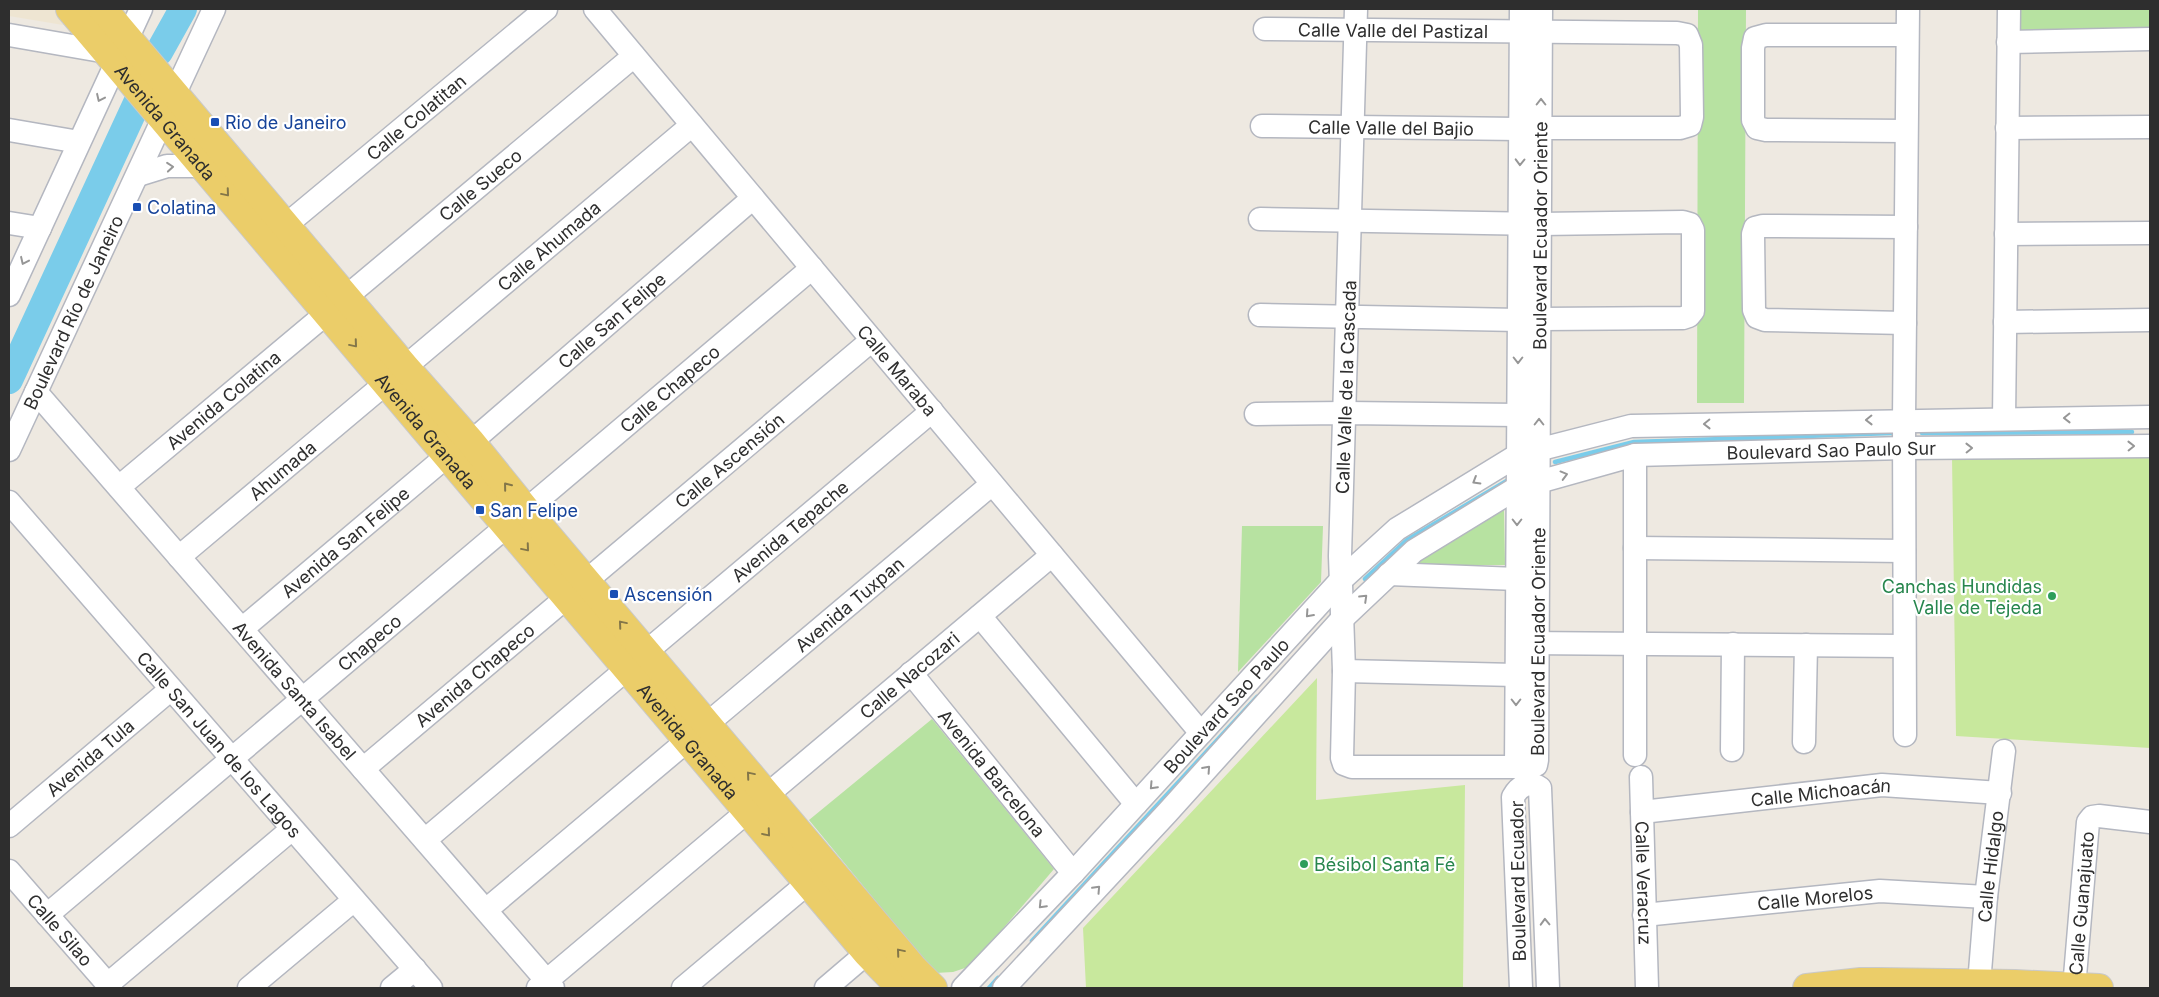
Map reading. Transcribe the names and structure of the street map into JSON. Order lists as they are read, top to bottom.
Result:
{
  "streets": {
    "main road": ["Avenida Granada"],
    "street": [
      "Calle Valle del Pastizal",
      "Calle Colatitan",
      "Calle Valle del Bajio",
      "Calle Sueco",
      "Boulevard Ecuador Oriente",
      "Calle Ahumada",
      "Boulevard Río de Janeiro",
      "Calle San Felipe",
      "Calle Maraba",
      "Calle Valle de la Cascada",
      "Calle Chapeco",
      "Avenida Colatina",
      "Boulevard Sao Paulo Sur",
      "Calle Ascensión",
      "Ahumada",
      "Avenida Tepache",
      "Avenida San Felipe",
      "Avenida Tuxpan",
      "Chapeco",
      "Avenida Chapeco",
      "Calle Nacozari",
      "Avenida Santa Isabel",
      "Boulevard Sao Paulo",
      "Calle San Juan de los Lagos",
      "Avenida Tula",
      "Avenida Barcelona",
      "Calle Michoacán",
      "Calle Hidalgo",
      "Boulevard Ecuador",
      "Calle Veracruz",
      "Calle Morelos",
      "Calle Guanajuato",
      "Calle Silao"
    ]
  },
  "crossings": [
    ["Calle Valle del Pastizal", "Calle Valle del Bajio"],
    ["Calle Valle del Pastizal", "Boulevard Ecuador Oriente"],
    ["Calle Valle del Pastizal", "Calle Valle de la Cascada"],
    ["Calle Colatitan", "Avenida Granada"],
    ["Avenida Granada", "Calle Sueco"],
    ["Avenida Granada", "Calle Ahumada"],
    ["Avenida Granada", "Boulevard Río de Janeiro"],
    ["Avenida Granada", "Calle San Felipe"],
    ["Avenida Granada", "Calle Chapeco"],
    ["Avenida Granada", "Avenida Colatina"],
    ["Avenida Granada", "Calle Ascensión"],
    ["Avenida Granada", "Ahumada"],
    ["Avenida Granada", "Avenida Tepache"],
    ["Avenida Granada", "Avenida San Felipe"],
    ["Avenida Granada", "Avenida Tuxpan"],
    ["Avenida Granada", "Chapeco"],
    ["Avenida Granada", "Avenida Chapeco"],
    ["Avenida Granada", "Calle Nacozari"],
    ["Calle Valle del Bajio", "Boulevard Ecuador Oriente"],
    ["Calle Valle del Bajio", "Calle Valle de la Cascada"],
    ["Calle Sueco", "Calle Maraba"],
    ["Calle Sueco", "Avenida Colatina"],
    ["Boulevard Ecuador Oriente", "Calle Valle de la Cascada"],
    ["Boulevard Ecuador Oriente", "Boulevard Sao Paulo Sur"],
    ["Boulevard Ecuador Oriente", "Boulevard Sao Paulo"],
    ["Calle Ahumada", "Calle Maraba"],
    ["Calle Ahumada", "Ahumada"],
    ["Boulevard Río de Janeiro", "Avenida Santa Isabel"],
    ["Calle San Felipe", "Calle Maraba"],
    ["Calle Maraba", "Calle Chapeco"],
    ["Calle Maraba", "Calle Ascensión"],
    ["Calle Maraba", "Avenida Tepache"],
    ["Calle Maraba", "Avenida Tuxpan"],
    ["Calle Maraba", "Calle Nacozari"],
    ["Calle Maraba", "Boulevard Sao Paulo"],
    ["Calle Valle de la Cascada", "Boulevard Sao Paulo"],
    ["Calle Chapeco", "Chapeco"],
    ["Avenida Colatina", "Avenida Santa Isabel"],
    ["Boulevard Sao Paulo Sur", "Boulevard Sao Paulo"],
    ["Calle Ascensión", "Avenida Chapeco"],
    ["Ahumada", "Avenida Santa Isabel"],
    ["Avenida Tepache", "Avenida Santa Isabel"],
    ["Avenida San Felipe", "Avenida Santa Isabel"],
    ["Avenida Tuxpan", "Avenida Santa Isabel"],
    ["Chapeco", "Avenida Santa Isabel"],
    ["Chapeco", "Calle San Juan de los Lagos"],
    ["Avenida Chapeco", "Avenida Santa Isabel"],
    ["Calle Nacozari", "Avenida Barcelona"],
    ["Boulevard Sao Paulo", "Avenida Barcelona"],
    ["Calle San Juan de los Lagos", "Avenida Tula"],
    ["Calle Michoacán", "Calle Hidalgo"],
    ["Calle Michoacán", "Calle Veracruz"],
    ["Calle Hidalgo", "Calle Morelos"],
    ["Calle Veracruz", "Calle Morelos"]
  ],
  "places": {
    "transit": [
      "Rio de Janeiro",
      "Colatina",
      "San Felipe",
      "Ascensión"
    ],
    "other": ["Canchas Hundidas Valle de Tejeda", "Bésibol Santa Fé"]
  }
}
